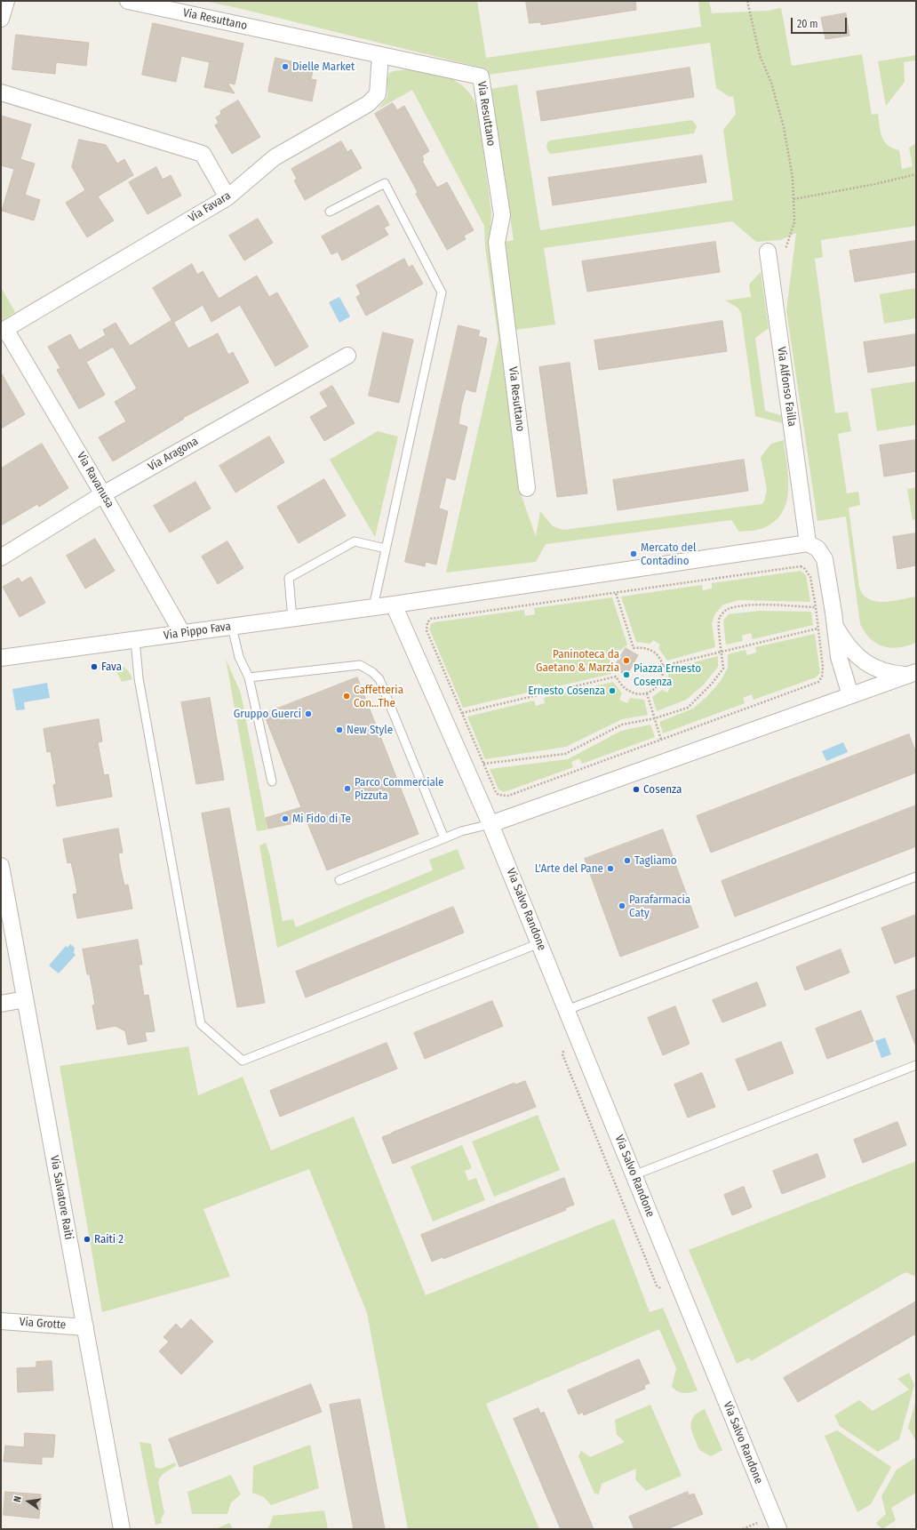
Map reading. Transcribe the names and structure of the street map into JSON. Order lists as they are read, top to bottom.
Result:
{
  "streets": {
    "street": [
      "Via Resuttano",
      "Via Favara",
      "Via Alfonso Failla",
      "Via Aragona",
      "Via Ravanusa",
      "Via Pippo Fava",
      "Via Salvo Randone",
      "Via Salvatore Raiti",
      "Via Grotte"
    ]
  },
  "crossings": [
    ["Via Resuttano", "Via Favara"],
    ["Via Favara", "Via Ravanusa"],
    ["Via Alfonso Failla", "Via Pippo Fava"],
    ["Via Aragona", "Via Ravanusa"],
    ["Via Ravanusa", "Via Pippo Fava"],
    ["Via Pippo Fava", "Via Salvo Randone"],
    ["Via Salvatore Raiti", "Via Grotte"]
  ],
  "places": [
    "Dielle Market",
    "Mercato del Contadino",
    "Paninoteca da Gaetano & Marzia",
    "Fava",
    "Piazza Ernesto Cosenza",
    "Ernesto Cosenza",
    "Caffetteria Con...The",
    "Gruppo Guerci",
    "New Style",
    "Parco Commerciale Pizzuta",
    "Cosenza",
    "Mi Fido di Te",
    "Tagliamo",
    "L'Arte del Pane",
    "Parafarmacia Caty",
    "Raiti 2"
  ],
  "scale_bar": "20 m",
  "north": "left"
}
